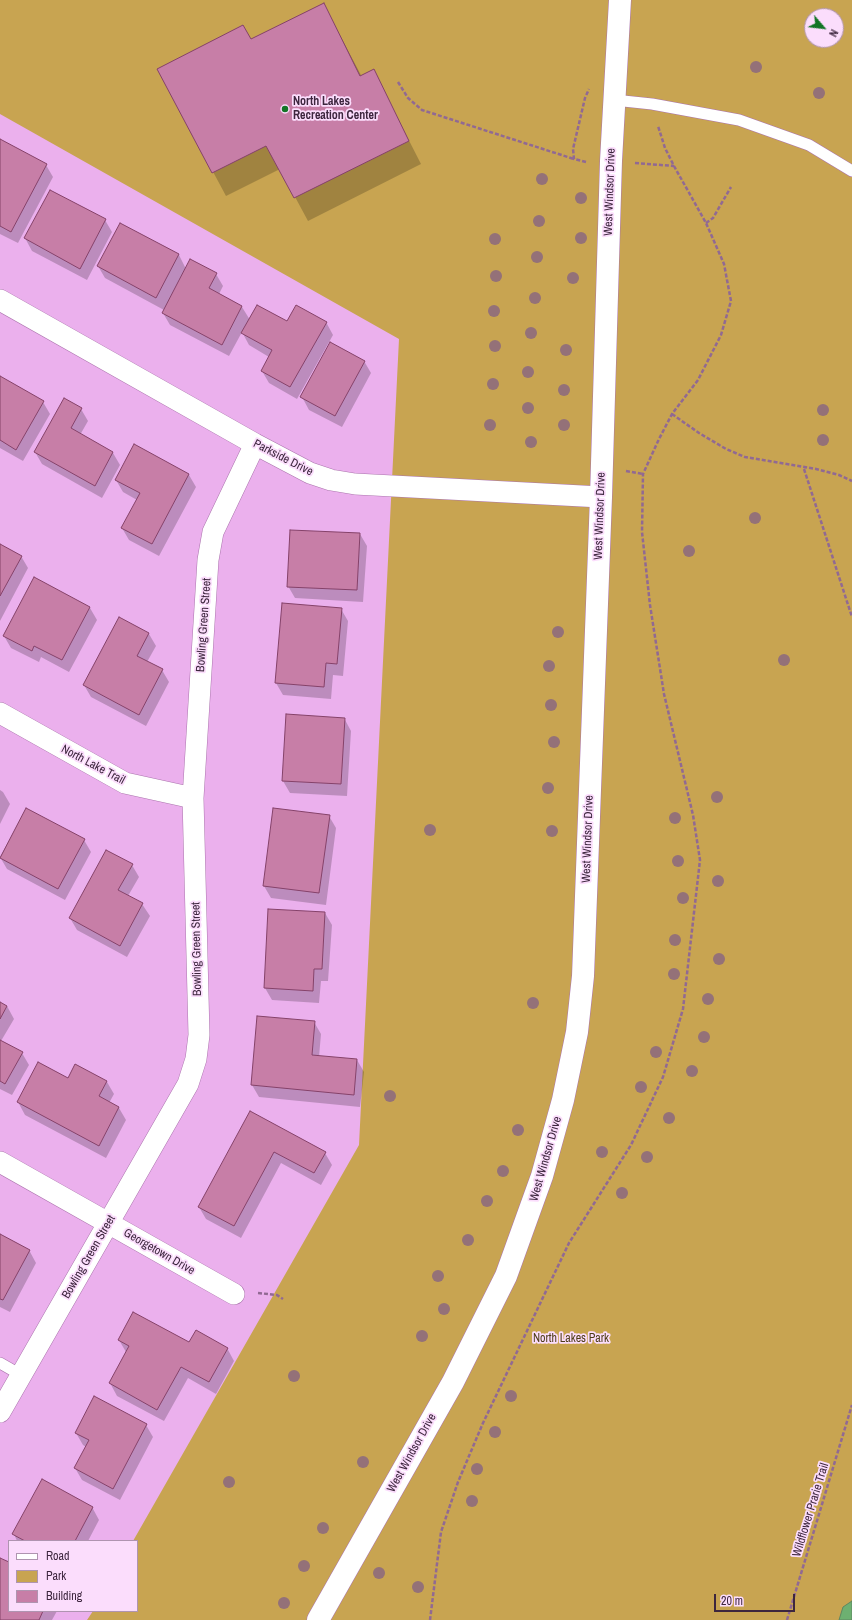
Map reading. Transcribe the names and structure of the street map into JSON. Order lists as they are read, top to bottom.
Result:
{
  "streets": {
    "street": [
      "West Windsor Drive",
      "Parkside Drive",
      "Bowling Green Street",
      "North Lake Trail",
      "Georgetown Drive"
    ],
    "path": ["Wildflower Prarie Trail"]
  },
  "crossings": [
    ["West Windsor Drive", "Parkside Drive"],
    ["Parkside Drive", "Bowling Green Street"],
    ["Bowling Green Street", "North Lake Trail"],
    ["Bowling Green Street", "Georgetown Drive"]
  ],
  "parks": ["North Lakes Park"],
  "places": ["North Lakes Recreation Center"],
  "legend": ["Road", "Park", "Building"],
  "scale_bar": "20 m",
  "north": "bottom right"
}
